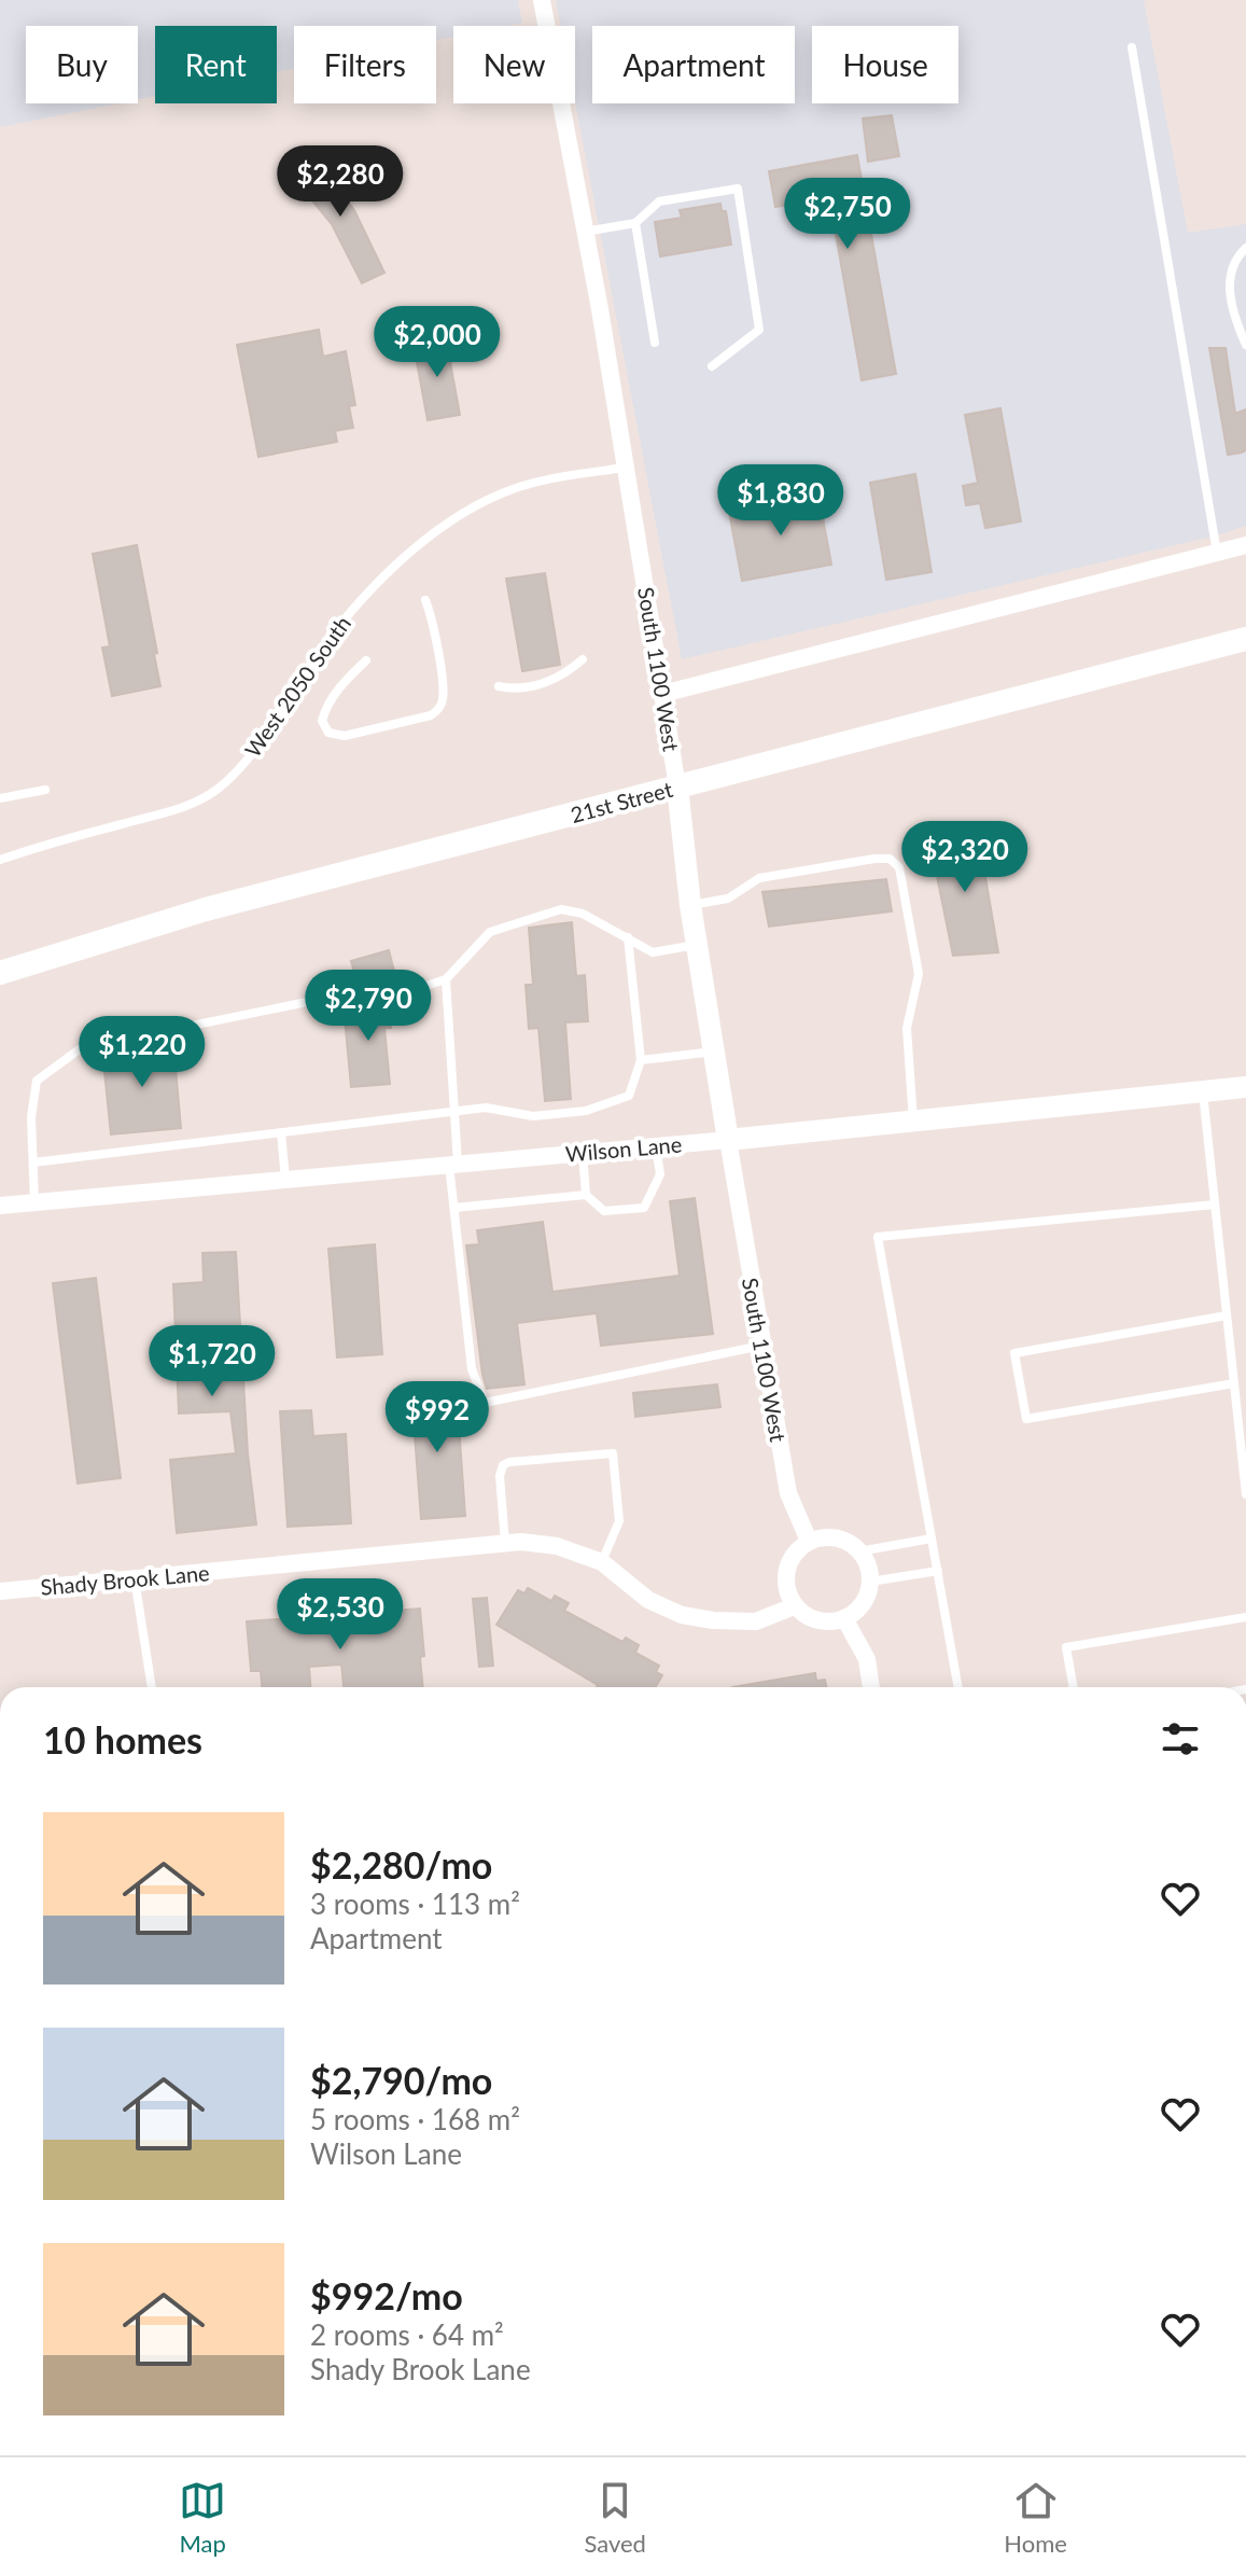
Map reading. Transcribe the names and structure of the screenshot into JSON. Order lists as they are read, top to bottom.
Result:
{
  "streets": {
    "main road": ["21st Street"],
    "street": ["South 1100 West", "Wilson Lane", "Shady Brook Lane"],
    "lane": ["West 2050 South"]
  },
  "crossings": [
    ["South 1100 West", "West 2050 South"],
    ["South 1100 West", "21st Street"],
    ["South 1100 West", "Wilson Lane"],
    ["South 1100 West", "Shady Brook Lane"]
  ],
  "page": {
    "chip": [
      "Buy",
      "Rent",
      "Filters",
      "New",
      "Apartment",
      "House"
    ],
    "price": [
      "$2,280",
      "$2,750",
      "$2,000",
      "$1,830",
      "$2,320",
      "$2,790",
      "$1,220",
      "$1,720",
      "$992",
      "$2,530"
    ],
    "heading": "10 homes",
    "list": [
      {
        "name": "$2,280/mo",
        "note": "3 rooms · 113 m² · Apartment"
      },
      {
        "name": "$2,790/mo",
        "note": "5 rooms · 168 m² · Wilson Lane"
      },
      {
        "name": "$992/mo",
        "note": "2 rooms · 64 m² · Shady Brook Lane"
      }
    ],
    "tabs": ["Map", "Saved", "Home"]
  }
}
